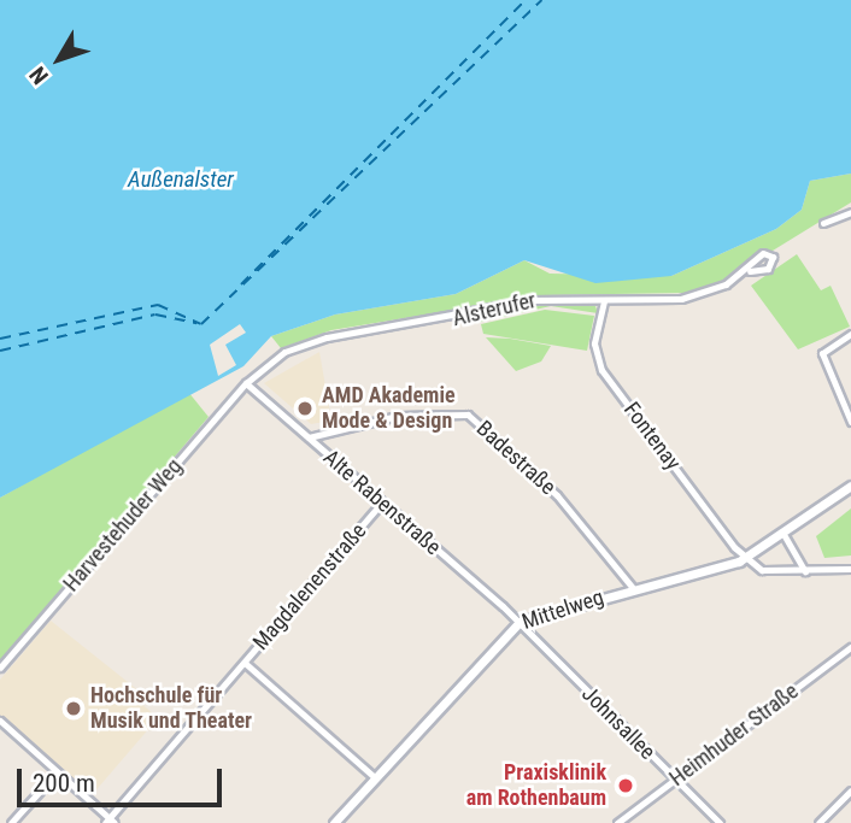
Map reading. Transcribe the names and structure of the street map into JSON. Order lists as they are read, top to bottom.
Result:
{
  "streets": {
    "street": [
      "Alsterufer",
      "Fontenay",
      "Badestraße",
      "Alte Rabenstraße",
      "Harvestehuder Weg",
      "Magdalenenstraße",
      "Mittelweg",
      "Johnsallee",
      "Heimhuder Straße"
    ]
  },
  "crossings": [
    ["Alsterufer", "Fontenay"],
    ["Alsterufer", "Alte Rabenstraße"],
    ["Alsterufer", "Harvestehuder Weg"],
    ["Fontenay", "Mittelweg"],
    ["Badestraße", "Alte Rabenstraße"],
    ["Badestraße", "Mittelweg"],
    ["Alte Rabenstraße", "Harvestehuder Weg"],
    ["Alte Rabenstraße", "Magdalenenstraße"],
    ["Alte Rabenstraße", "Mittelweg"],
    ["Alte Rabenstraße", "Johnsallee"],
    ["Mittelweg", "Johnsallee"],
    ["Johnsallee", "Heimhuder Straße"]
  ],
  "water": ["Außenalster"],
  "places": ["AMD Akademie Mode & Design", "Hochschule für Musik und Theater", "Praxisklinik am Rothenbaum"],
  "scale_bar": "200 m",
  "north": "bottom left"
}
